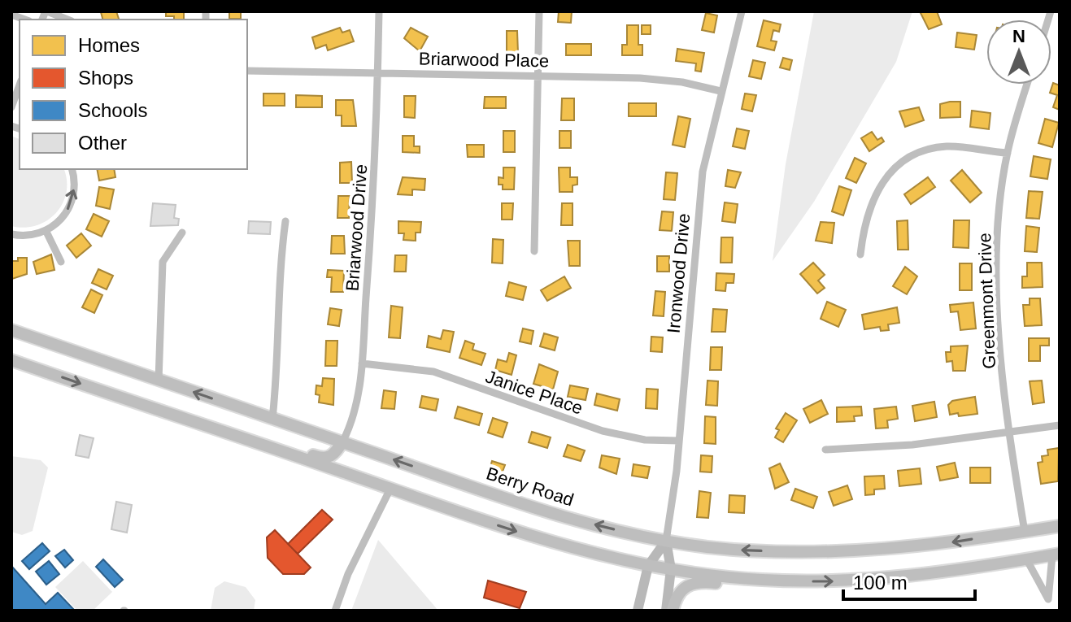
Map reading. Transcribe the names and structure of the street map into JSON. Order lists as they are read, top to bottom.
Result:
{
  "streets": {
    "highway": ["Berry Road"],
    "street": [
      "Briarwood Place",
      "Briarwood Drive",
      "Ironwood Drive",
      "Greenmont Drive",
      "Janice Place"
    ]
  },
  "crossings": [
    ["Briarwood Place", "Briarwood Drive"],
    ["Briarwood Place", "Ironwood Drive"],
    ["Briarwood Drive", "Janice Place"],
    ["Briarwood Drive", "Berry Road"],
    ["Ironwood Drive", "Janice Place"],
    ["Ironwood Drive", "Berry Road"],
    ["Greenmont Drive", "Berry Road"]
  ],
  "legend": [
    "Homes",
    "Shops",
    "Schools",
    "Other"
  ],
  "scale_bar": "100 m",
  "north": "top"
}
